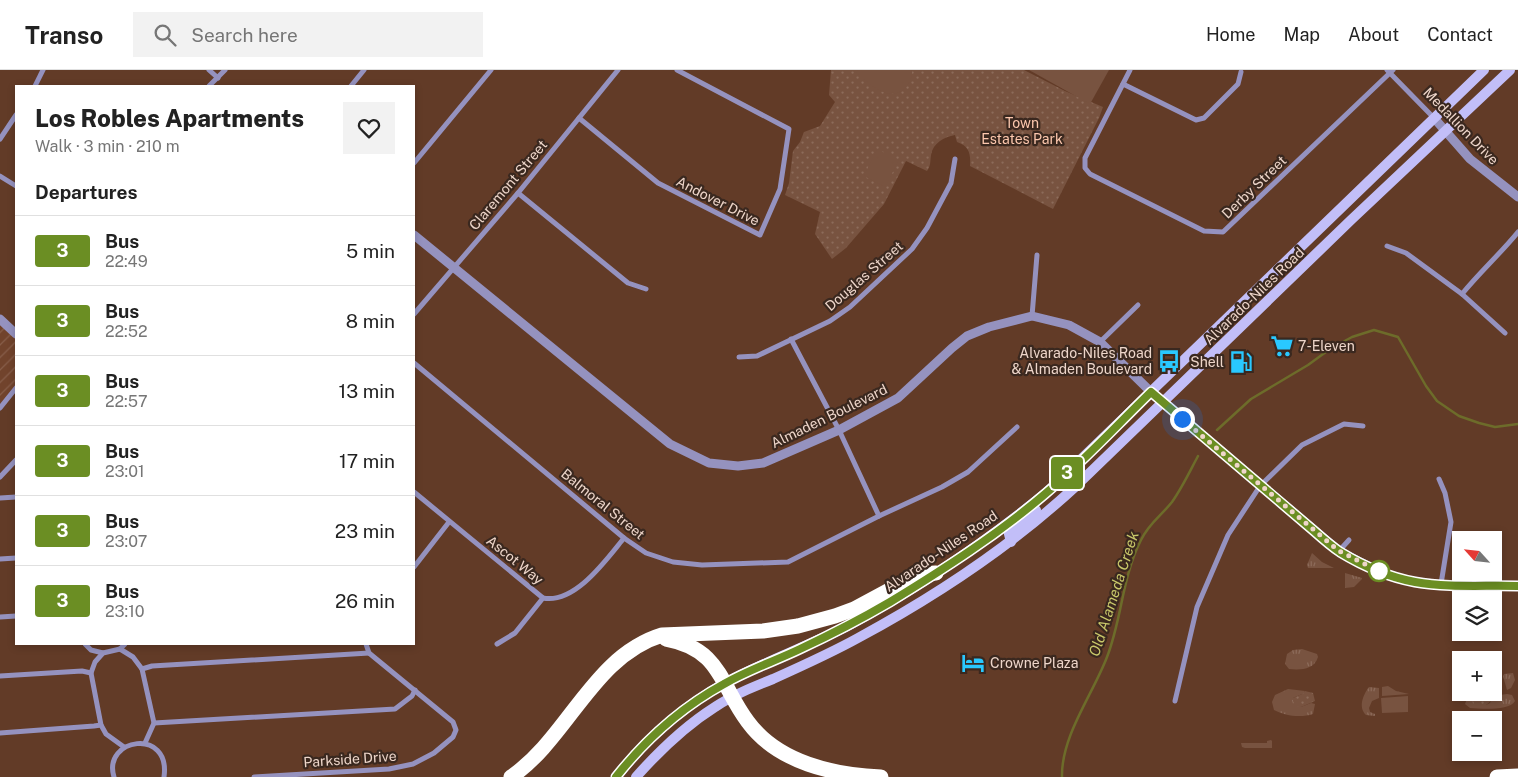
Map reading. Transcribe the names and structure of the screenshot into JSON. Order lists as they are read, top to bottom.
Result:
{
  "streets": {
    "main road": ["Alvarado-Niles Road"],
    "street": [
      "Medallion Drive",
      "Claremont Street",
      "Derby Street",
      "Andover Drive",
      "Douglas Street",
      "Almaden Boulevard",
      "Balmoral Street",
      "Ascot Way",
      "Parkside Drive"
    ]
  },
  "crossings": [
    ["Medallion Drive", "Derby Street"],
    ["Medallion Drive", "Alvarado-Niles Road"],
    ["Claremont Street", "Andover Drive"],
    ["Claremont Street", "Almaden Boulevard"],
    ["Alvarado-Niles Road", "Almaden Boulevard"],
    ["Balmoral Street", "Ascot Way"]
  ],
  "water": ["Old Alameda Creek"],
  "parks": ["Town Estates Park"],
  "places": {
    "supermarket": ["7-Eleven"],
    "bus stop": ["Alvarado-Niles Road & Almaden Boulevard"],
    "fuel station": ["Shell"],
    "hotel": ["Crowne Plaza"]
  },
  "lines": ["bus line 3"],
  "north": "top left",
  "page": {
    "header": "Transo",
    "search": "Search here",
    "nav": [
      "Home",
      "Map",
      "About",
      "Contact"
    ],
    "on_map": "3",
    "heading": [
      ["Los Robles Apartments", "Walk · 3 min · 210 m"],
      "Departures"
    ],
    "list": [
      {
        "mark": "3",
        "name": "Bus",
        "note": "22:49",
        "value": "5 min"
      },
      {
        "mark": "3",
        "name": "Bus",
        "note": "22:52",
        "value": "8 min"
      },
      {
        "mark": "3",
        "name": "Bus",
        "note": "22:57",
        "value": "13 min"
      },
      {
        "mark": "3",
        "name": "Bus",
        "note": "23:01",
        "value": "17 min"
      },
      {
        "mark": "3",
        "name": "Bus",
        "note": "23:07",
        "value": "23 min"
      },
      {
        "mark": "3",
        "name": "Bus",
        "note": "23:10",
        "value": "26 min"
      }
    ],
    "map_buttons": ["+", "−"]
  }
}
